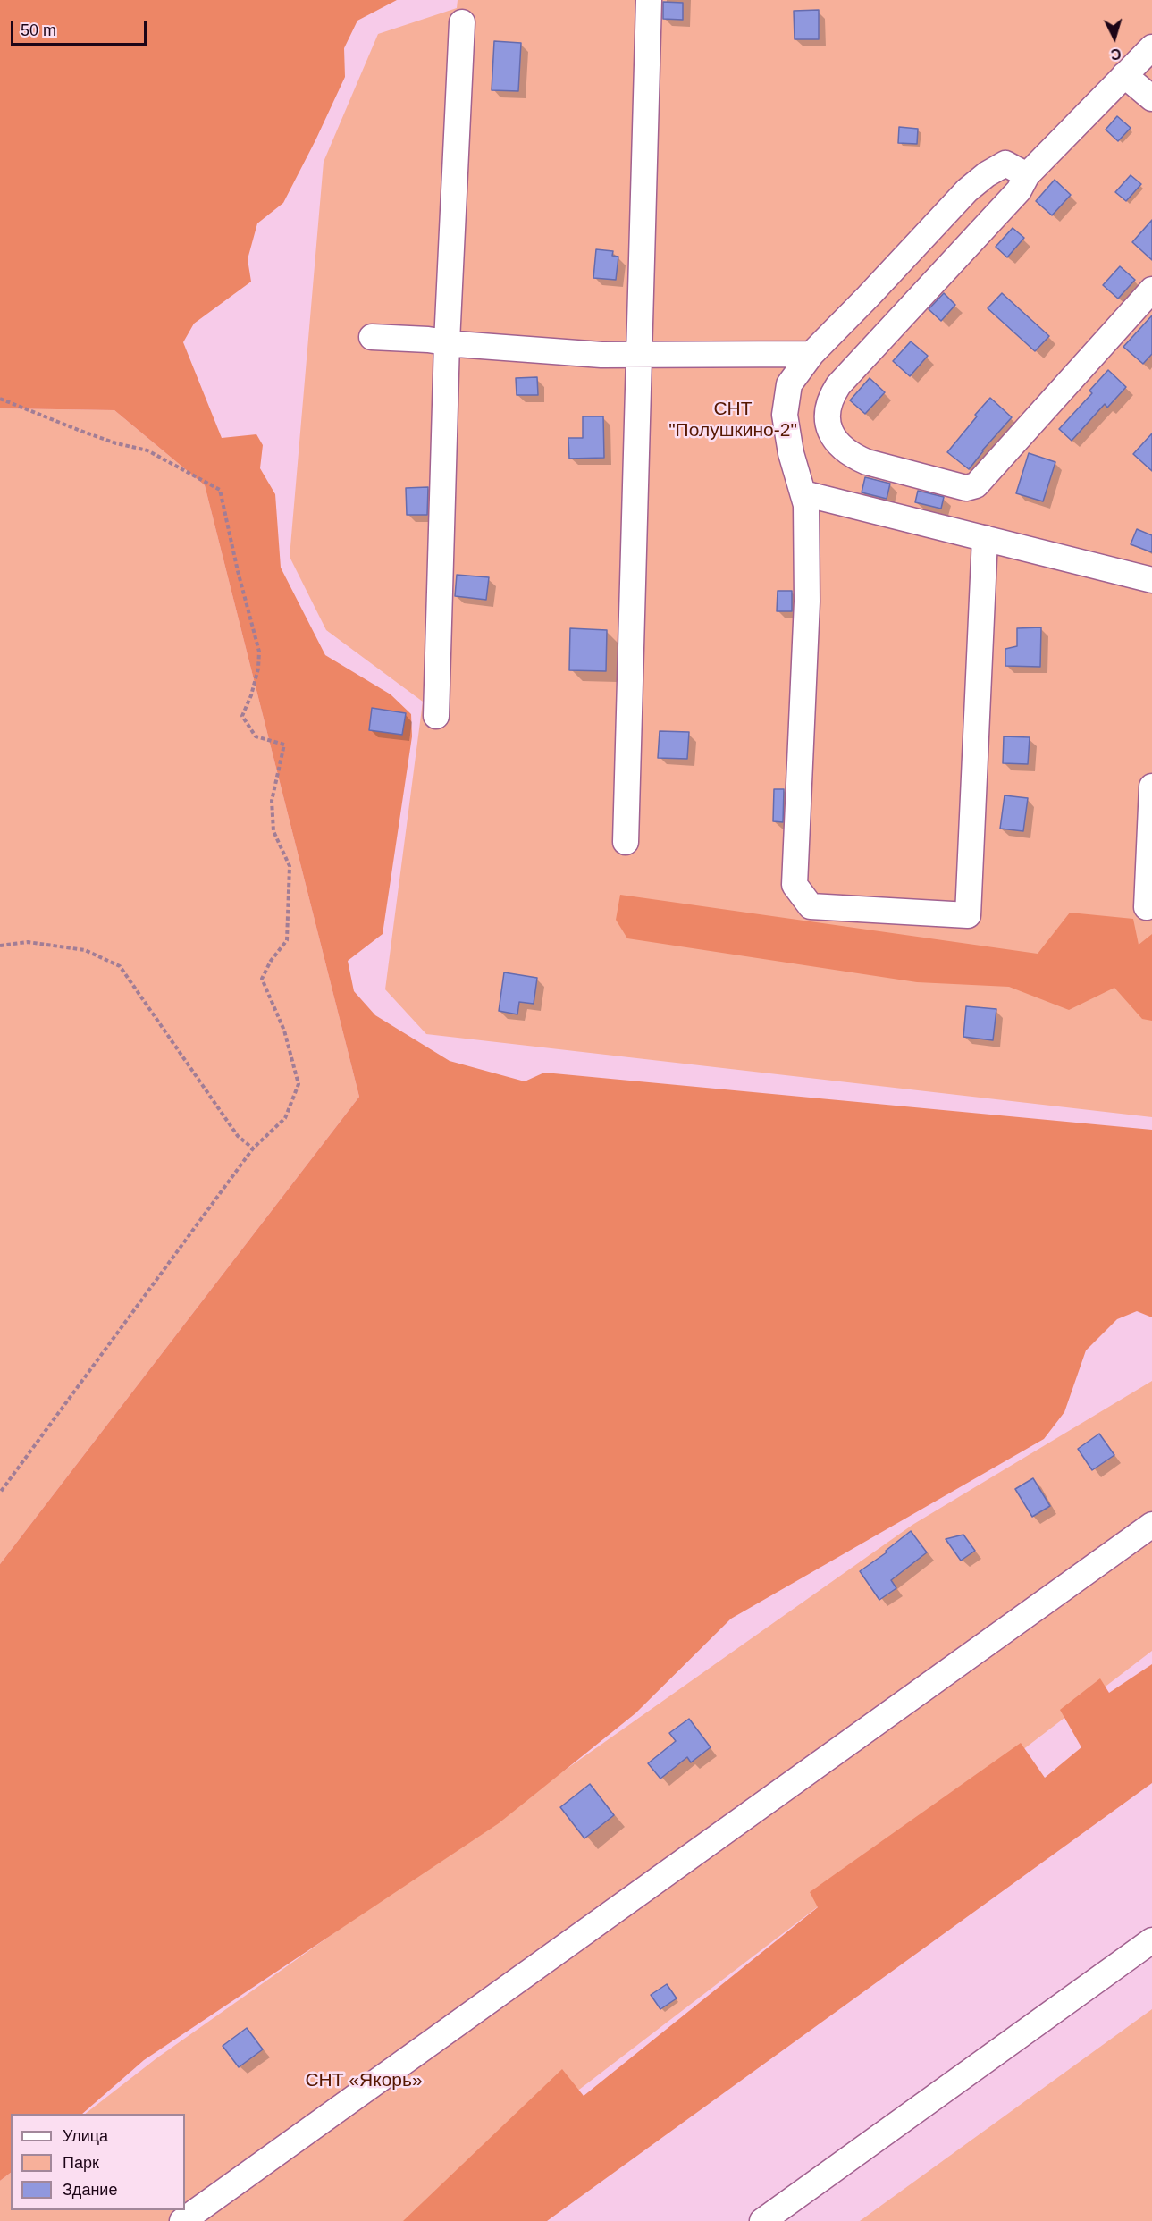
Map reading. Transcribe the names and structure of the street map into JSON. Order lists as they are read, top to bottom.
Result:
{
  "parks": ["СНТ \"Полушкино-2\"", "СНТ «Якорь»"],
  "legend": ["Улица", "Парк", "Здание"],
  "scale_bar": "50 m",
  "north": "bottom"
}
